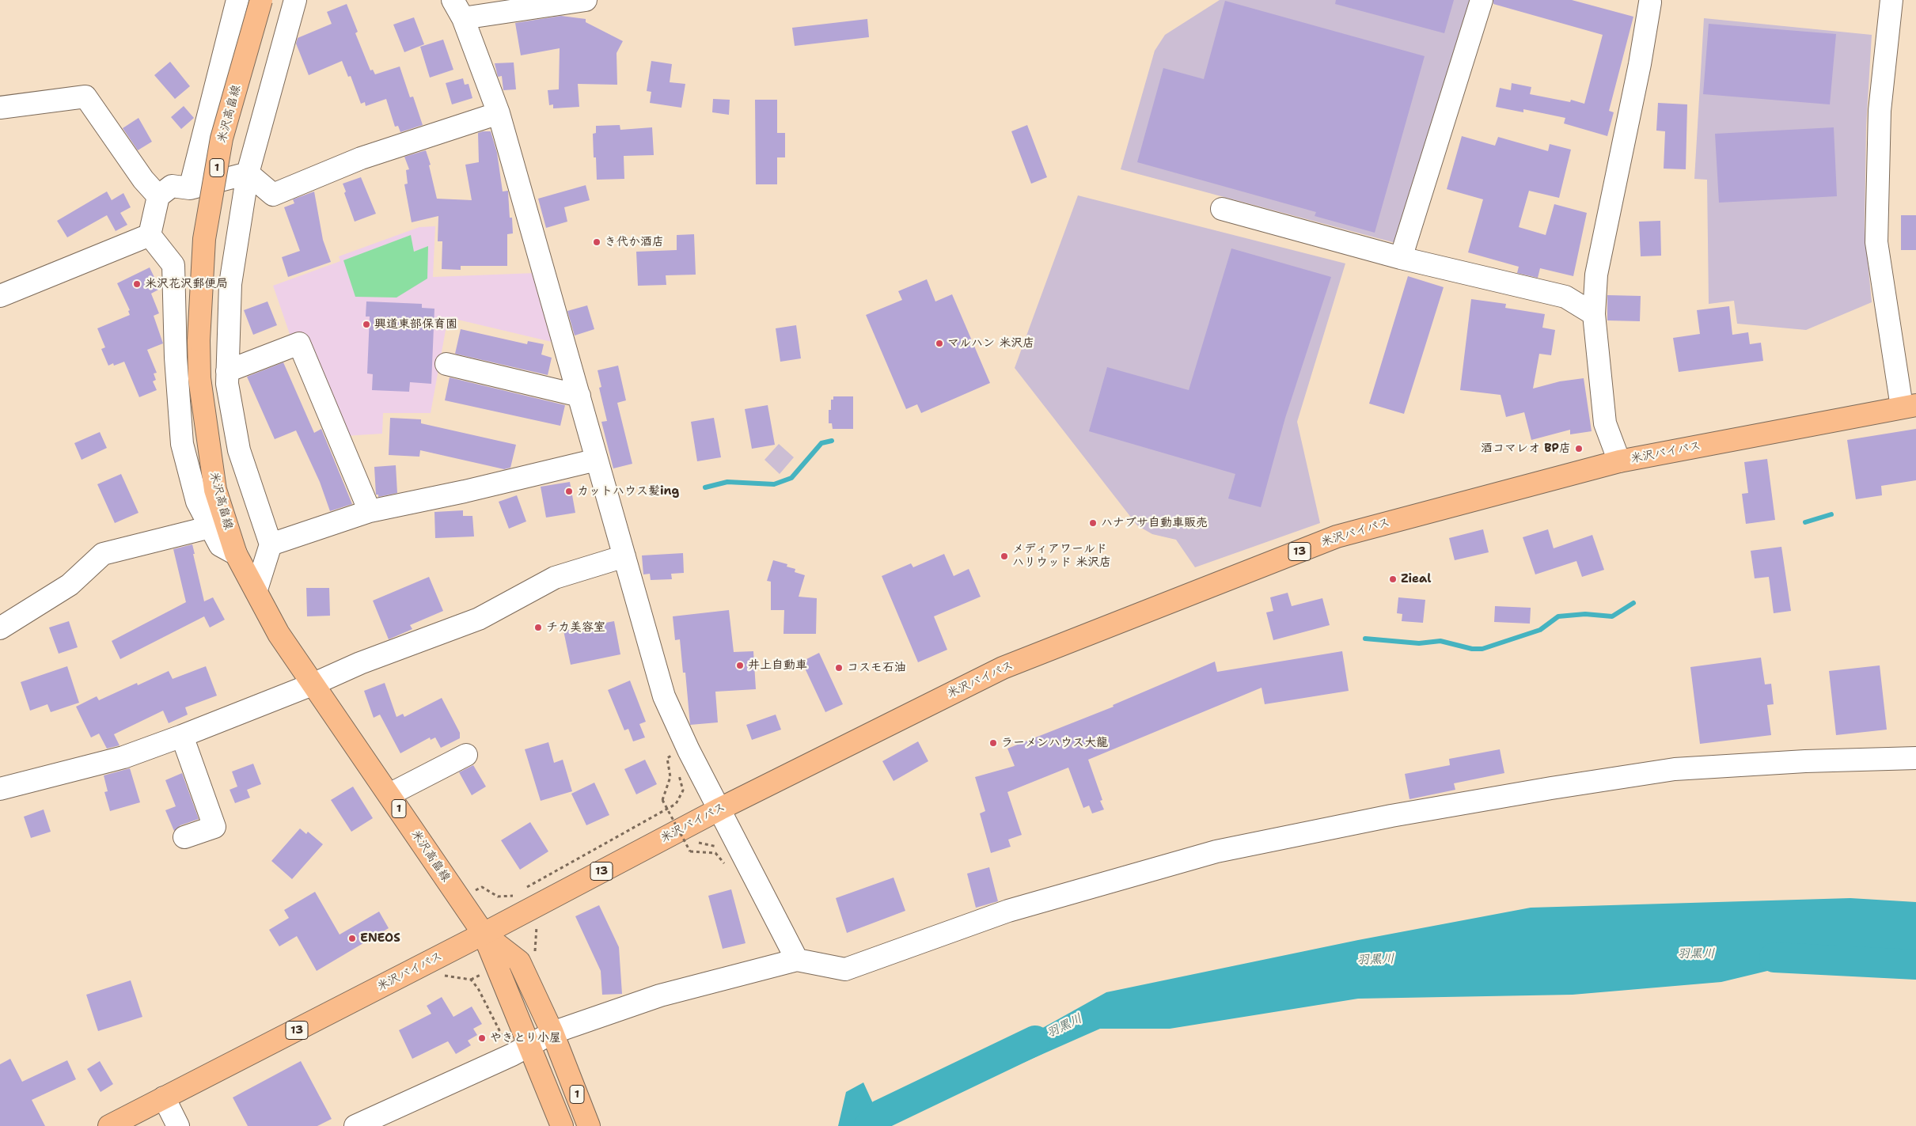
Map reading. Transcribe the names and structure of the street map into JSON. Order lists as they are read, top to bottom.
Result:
{
  "streets": {
    "main road": [
      "米沢高畠線",
      "1",
      "米沢バイパス",
      "13"
    ]
  },
  "crossings": [
    ["米沢高畠線", "米沢バイパス"]
  ],
  "water": ["羽黒川"],
  "places": [
    "き代か酒店",
    "米沢花沢郵便局",
    "興道東部保育園",
    "マルハン 米沢店",
    "酒コマレオ BP店",
    "カットハウス髪ing",
    "ハナブサ自動車販売",
    "メディアワールド ハリウッド 米沢店",
    "Zieal",
    "チカ美容室",
    "井上自動車",
    "コスモ石油",
    "ラーメンハウス大龍",
    "ENEOS",
    "やきとり小屋"
  ]
}
